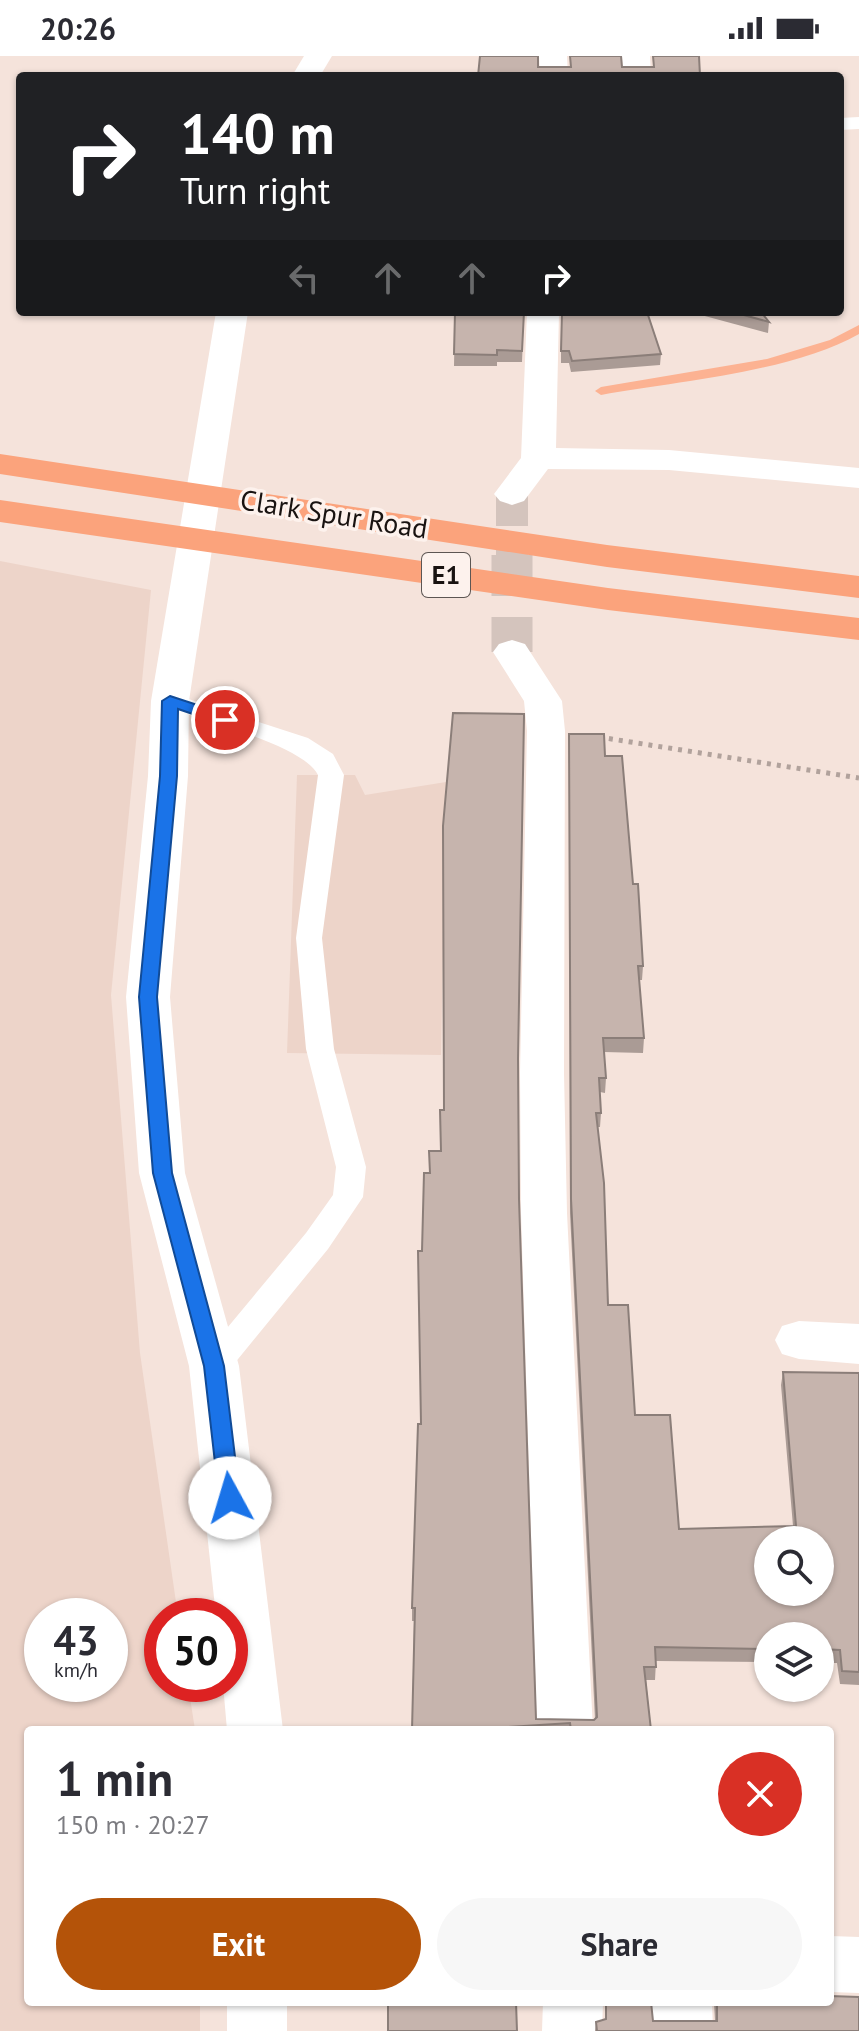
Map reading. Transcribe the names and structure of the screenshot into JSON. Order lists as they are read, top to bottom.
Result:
{
  "streets": {
    "highway": ["Clark Spur Road", "E1"]
  },
  "page": {
    "status": "20:26",
    "turn": ["140 m", "Turn right"],
    "speed": "43 km/h",
    "limit": "50",
    "heading": ["1 min", "150 m · 20:27"],
    "buttons": ["Exit", "Share"]
  }
}
